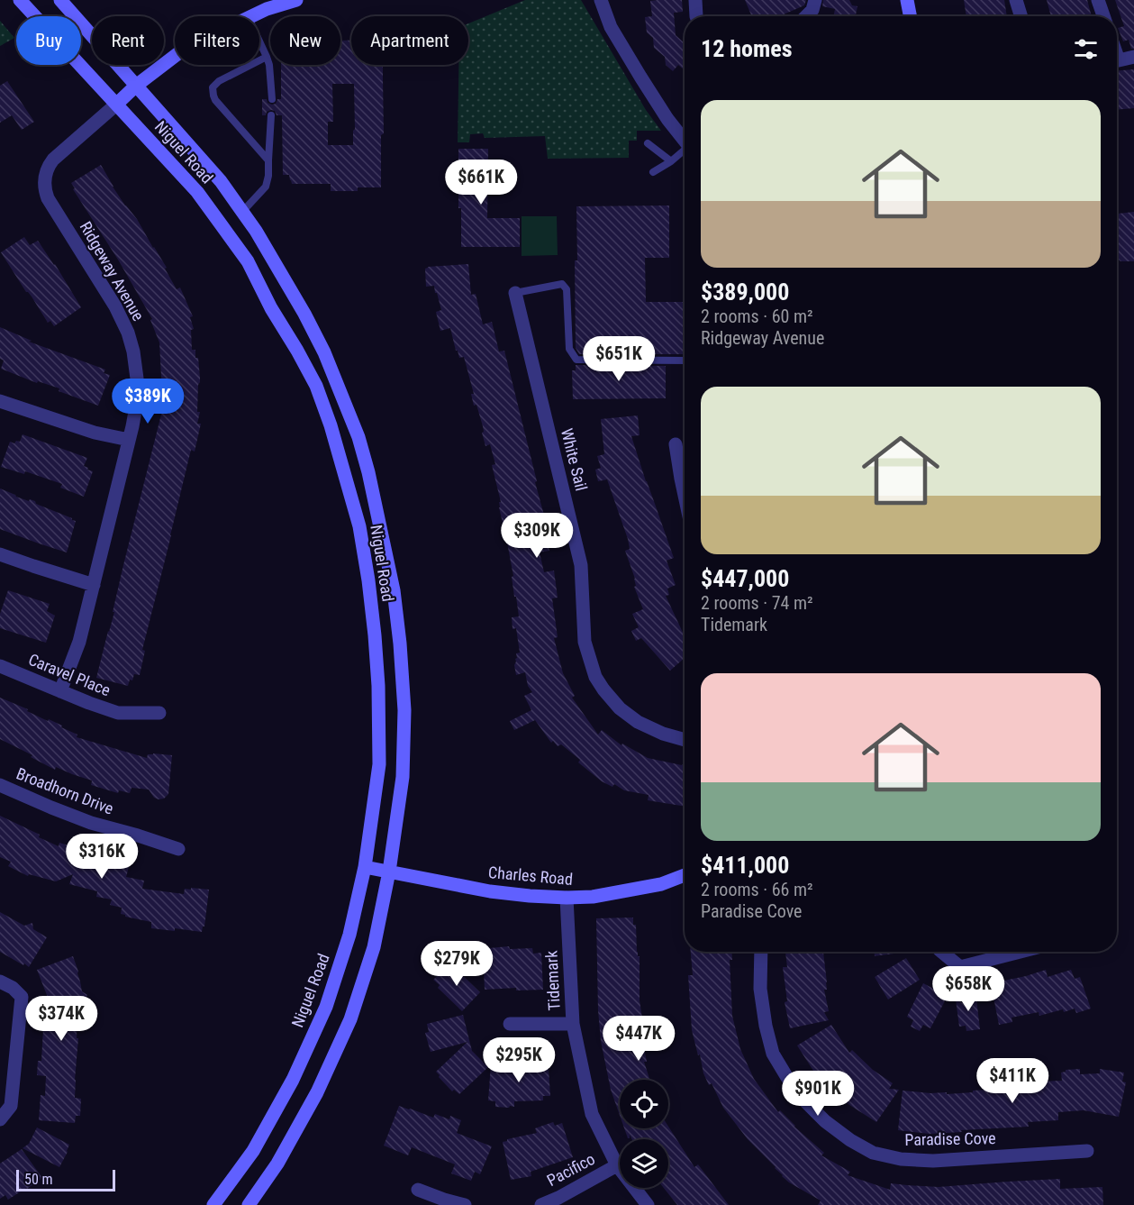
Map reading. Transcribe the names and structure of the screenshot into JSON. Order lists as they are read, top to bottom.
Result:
{
  "streets": {
    "main road": ["Niguel Road", "Ridgeway Avenue", "Charles Road"],
    "street": [
      "White Sail",
      "Caravel Place",
      "Broadhorn Drive",
      "Tidemark",
      "Paradise Cove",
      "Pacifico"
    ]
  },
  "crossings": [
    ["Niguel Road", "Ridgeway Avenue"],
    ["Niguel Road", "Charles Road"],
    ["Ridgeway Avenue", "Caravel Place"],
    ["Charles Road", "Tidemark"],
    ["Tidemark", "Pacifico"]
  ],
  "scale_bar": "50 m",
  "page": {
    "chip": [
      "Buy",
      "Rent",
      "Filters",
      "New",
      "Apartment"
    ],
    "heading": "12 homes",
    "list": [
      {
        "name": "$389,000",
        "note": "2 rooms · 60 m² · Ridgeway Avenue"
      },
      {
        "name": "$447,000",
        "note": "2 rooms · 74 m² · Tidemark"
      },
      {
        "name": "$411,000",
        "note": "2 rooms · 66 m² · Paradise Cove"
      }
    ],
    "price": [
      "$661K",
      "$651K",
      "$389K",
      "$309K",
      "$316K",
      "$279K",
      "$658K",
      "$374K",
      "$447K",
      "$295K",
      "$411K",
      "$901K"
    ],
    "scale": "50 m"
  }
}
